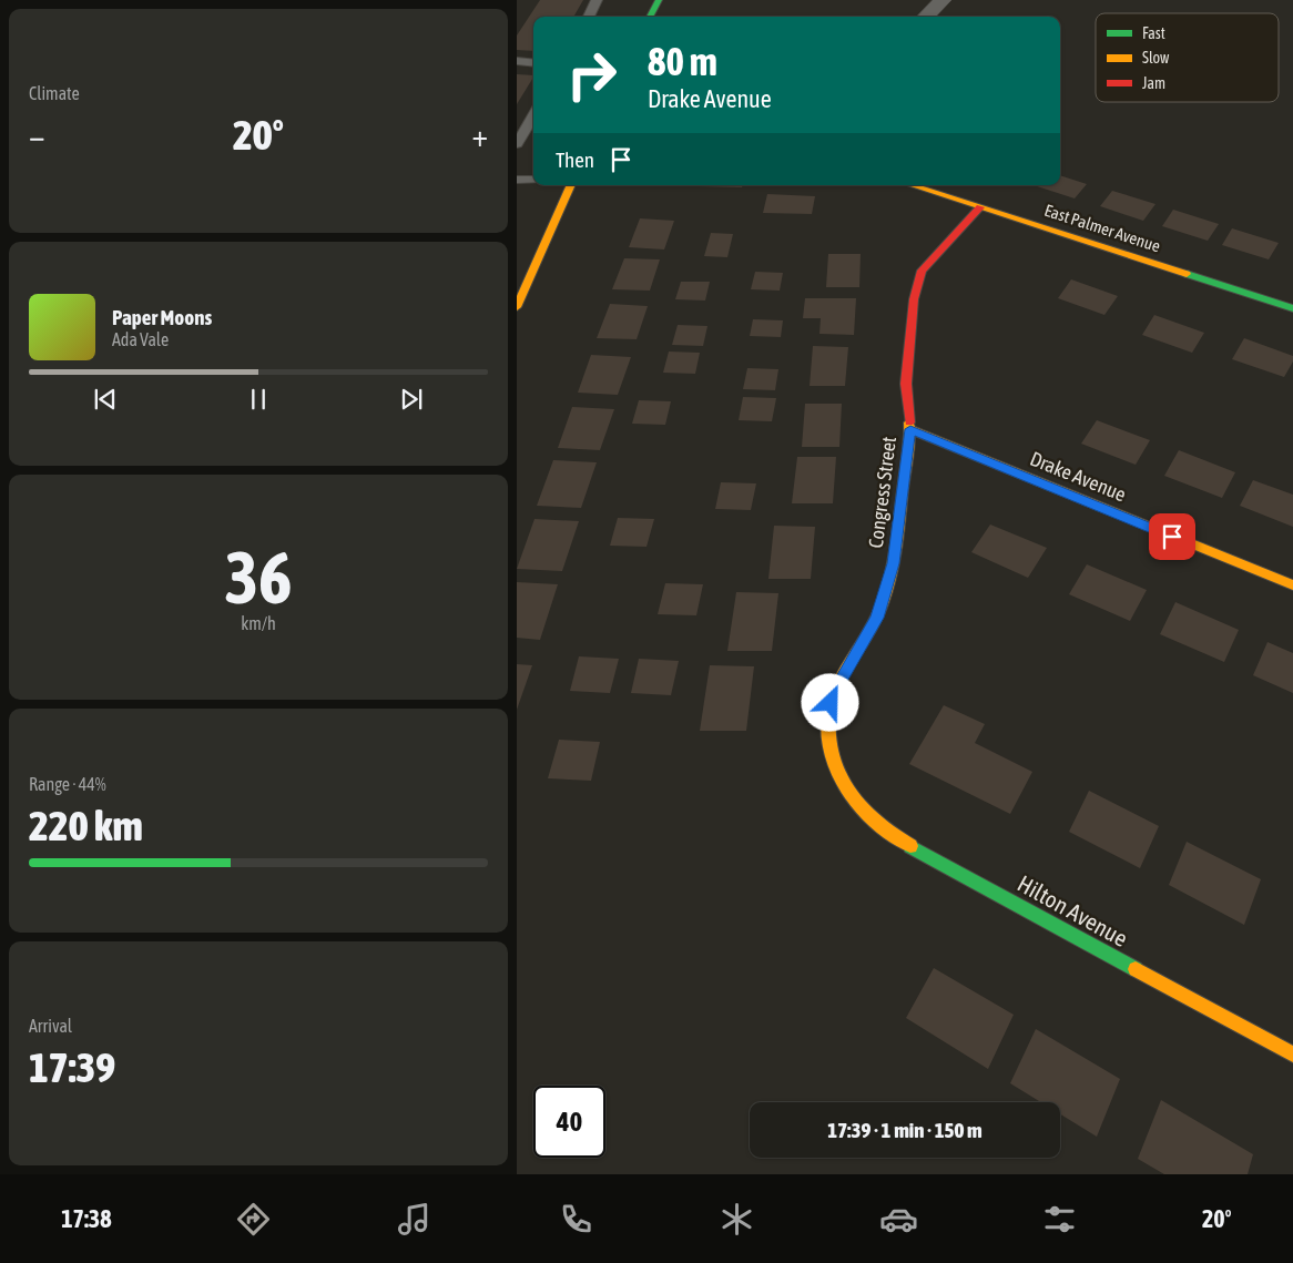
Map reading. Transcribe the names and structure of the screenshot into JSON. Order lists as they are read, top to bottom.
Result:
{
  "streets": {
    "street": [
      "East Palmer Avenue",
      "Drake Avenue",
      "Congress Street",
      "Hilton Avenue"
    ]
  },
  "crossings": [
    ["East Palmer Avenue", "Congress Street"],
    ["Drake Avenue", "Congress Street"],
    ["Congress Street", "Hilton Avenue"]
  ],
  "legend": ["Fast", "Slow", "Jam"],
  "page": {
    "tile": [
      "Climate",
      ["36", "km/h"],
      ["Range · 44%", "220 km"],
      ["Arrival", "17:39"]
    ],
    "turn": ["80 m", "Drake Avenue"],
    "heat": ["−", "20°", "+"],
    "then": "Then",
    "song": ["Paper Moons", "Ada Vale"],
    "limit": "40",
    "trip": "17:39 · 1 min · 150 m",
    "tabs": ["17:38", "20°"]
  }
}
